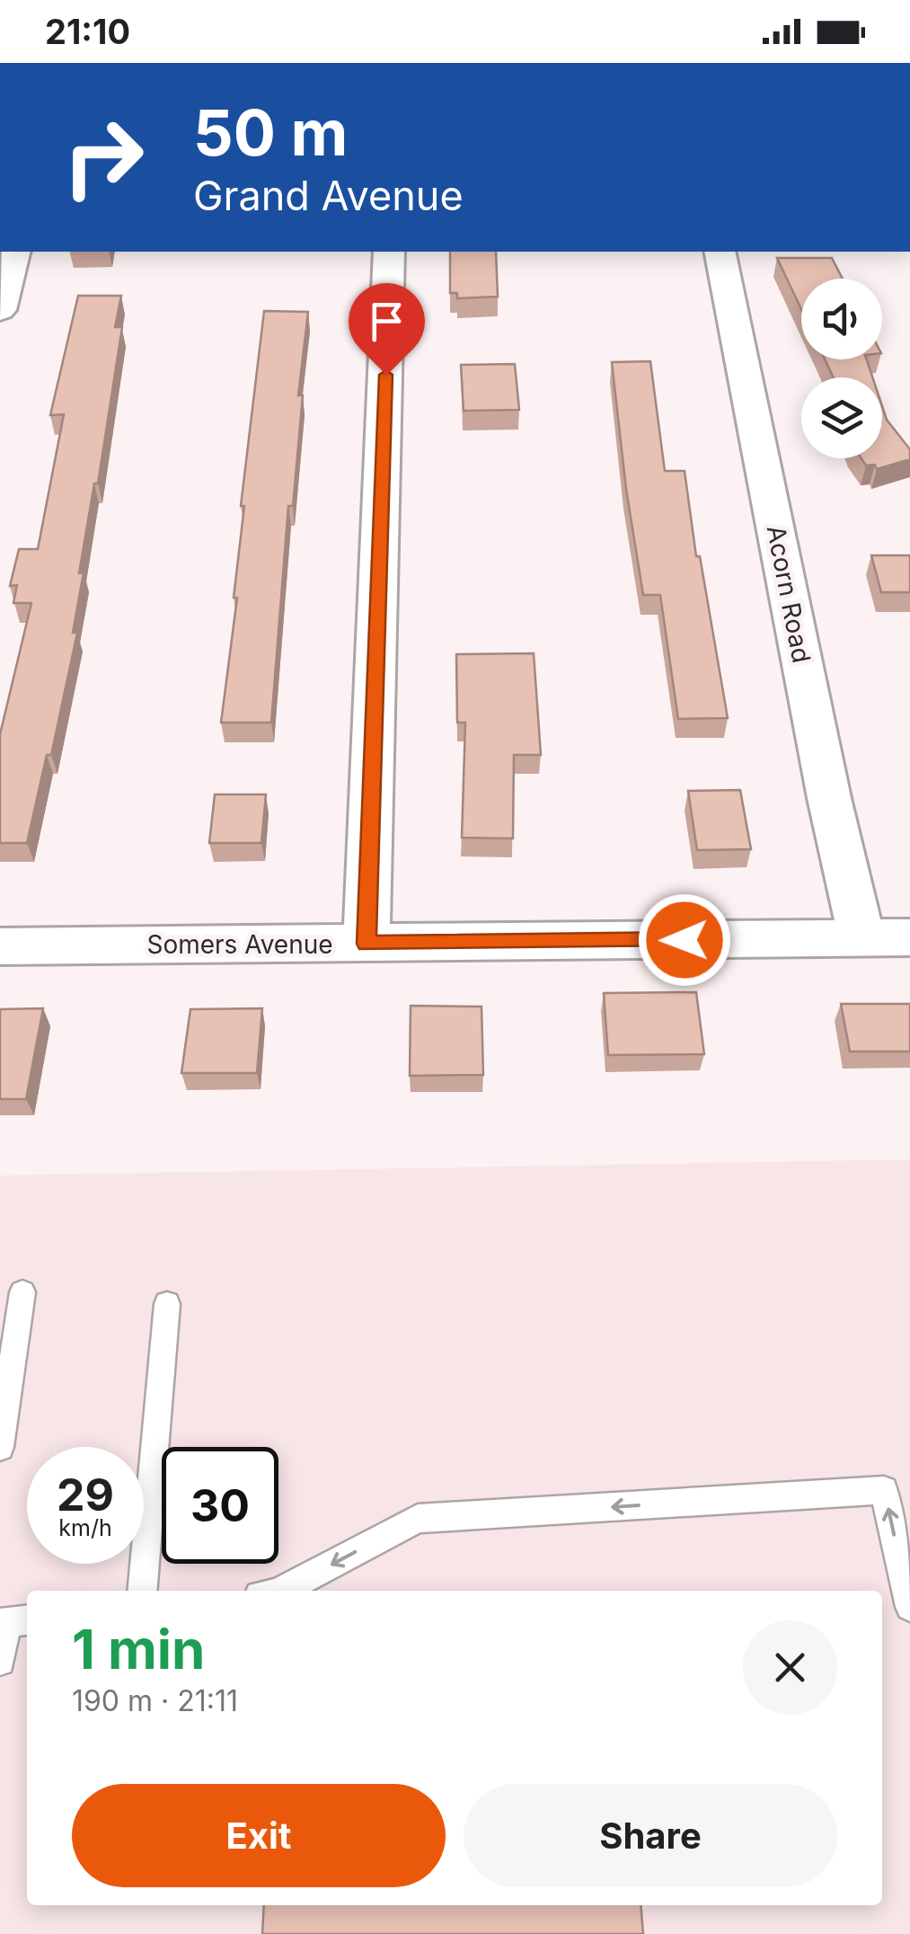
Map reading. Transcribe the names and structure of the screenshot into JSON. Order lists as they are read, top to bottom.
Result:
{
  "streets": {
    "street": ["Acorn Road", "Somers Avenue"]
  },
  "crossings": [
    ["Acorn Road", "Somers Avenue"]
  ],
  "page": {
    "status": "21:10",
    "turn": ["50 m", "Grand Avenue"],
    "speed": "29 km/h",
    "limit": "30",
    "heading": ["1 min", "190 m · 21:11"],
    "buttons": ["Exit", "Share"]
  }
}
